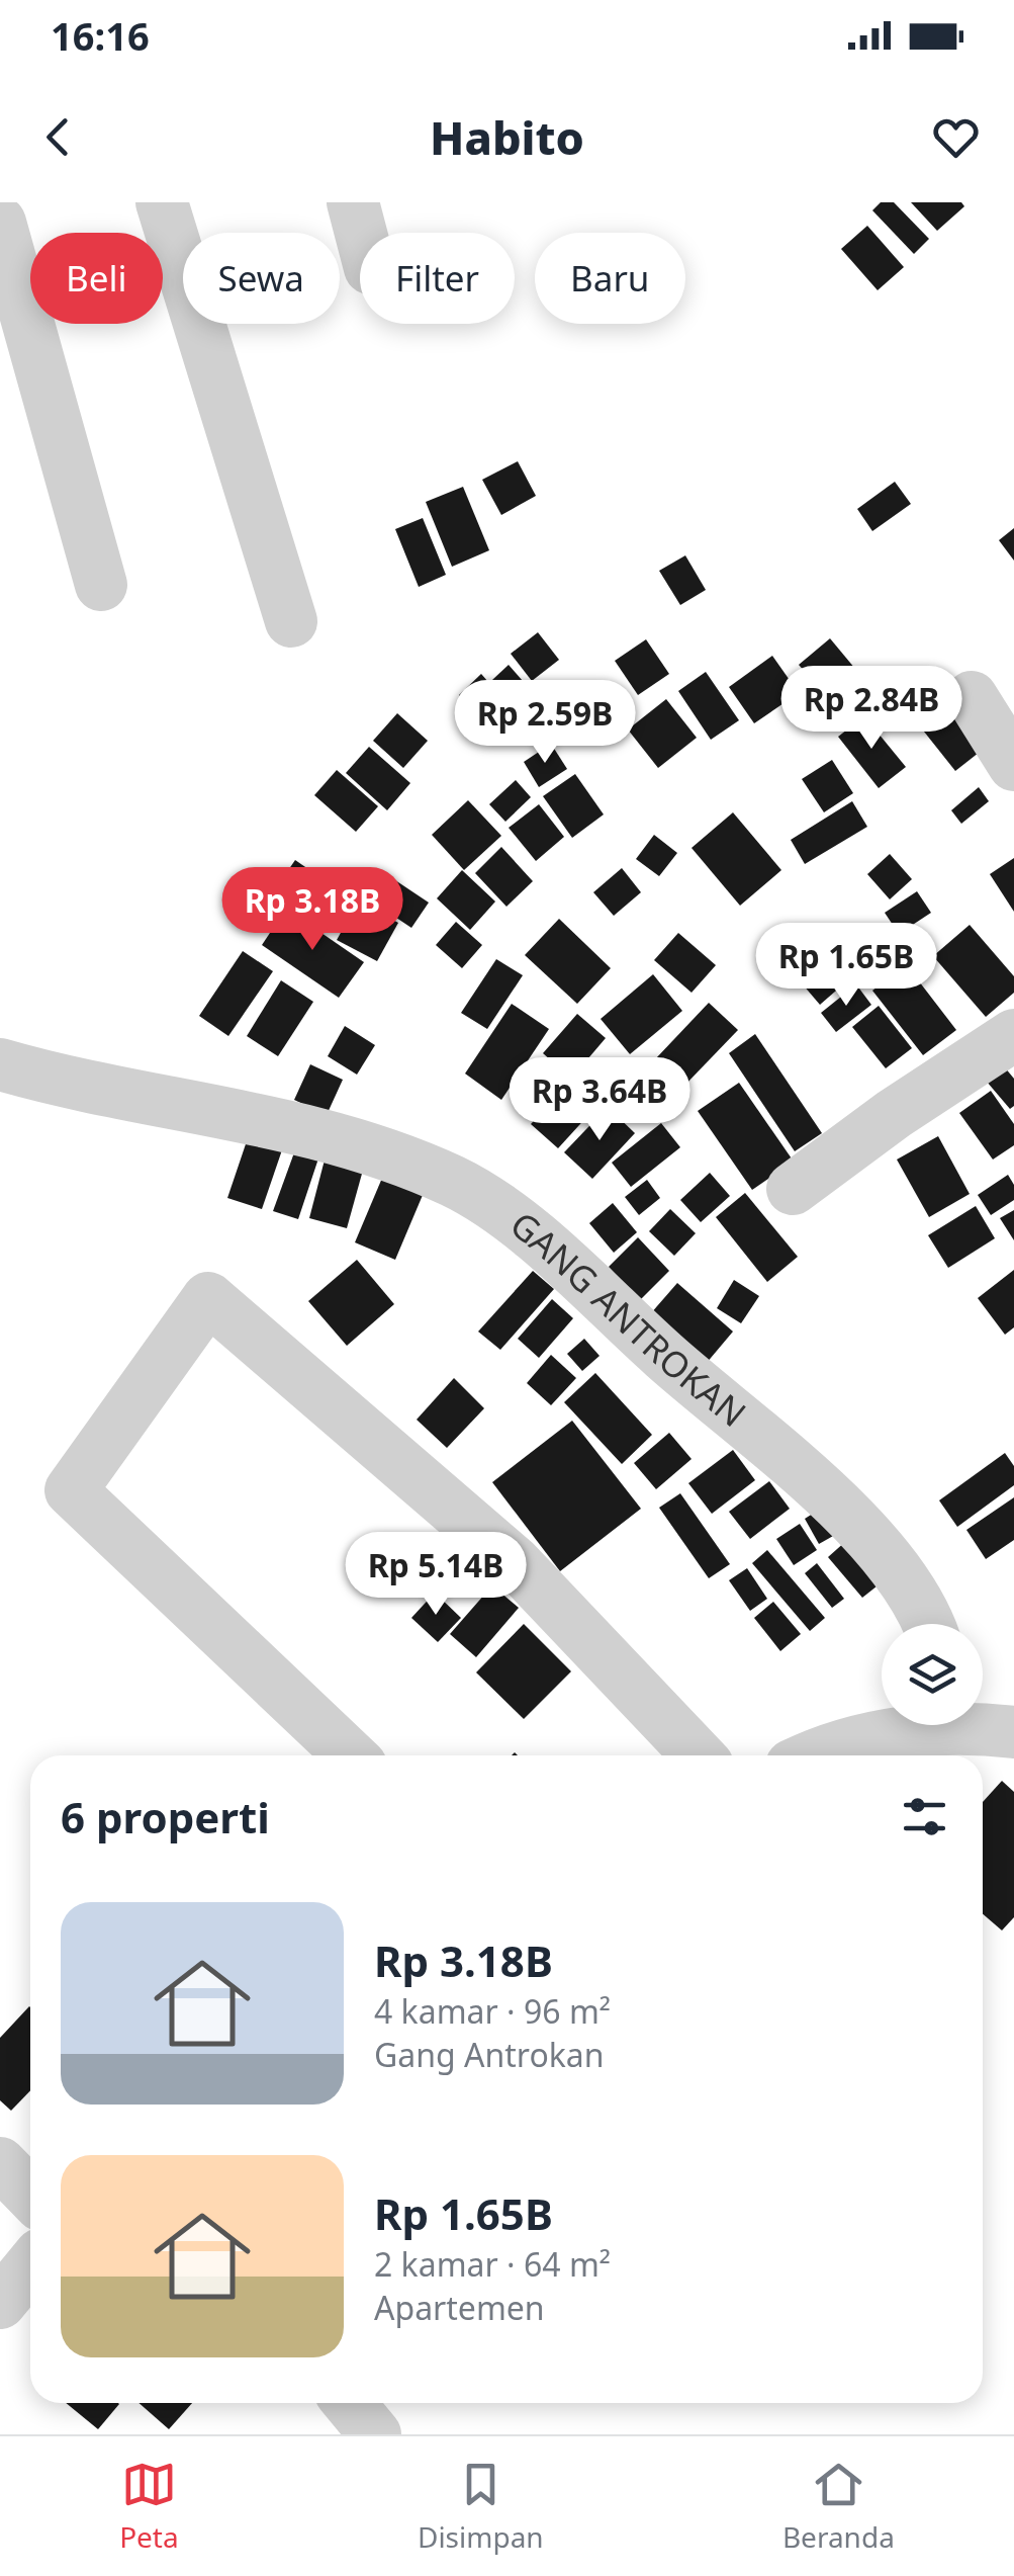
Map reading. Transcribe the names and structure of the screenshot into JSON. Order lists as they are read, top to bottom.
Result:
{
  "streets": {
    "street": ["GANG ANTROKAN"]
  },
  "page": {
    "status": "16:16",
    "header": "Habito",
    "chip": [
      "Beli",
      "Sewa",
      "Filter",
      "Baru"
    ],
    "price": [
      "Rp 2.84B",
      "Rp 2.59B",
      "Rp 3.18B",
      "Rp 1.65B",
      "Rp 3.64B",
      "Rp 5.14B"
    ],
    "heading": "6 properti",
    "list": [
      {
        "name": "Rp 3.18B",
        "note": "4 kamar · 96 m² · Gang Antrokan"
      },
      {
        "name": "Rp 1.65B",
        "note": "2 kamar · 64 m² · Apartemen"
      }
    ],
    "tabs": ["Peta", "Disimpan", "Beranda"]
  }
}
